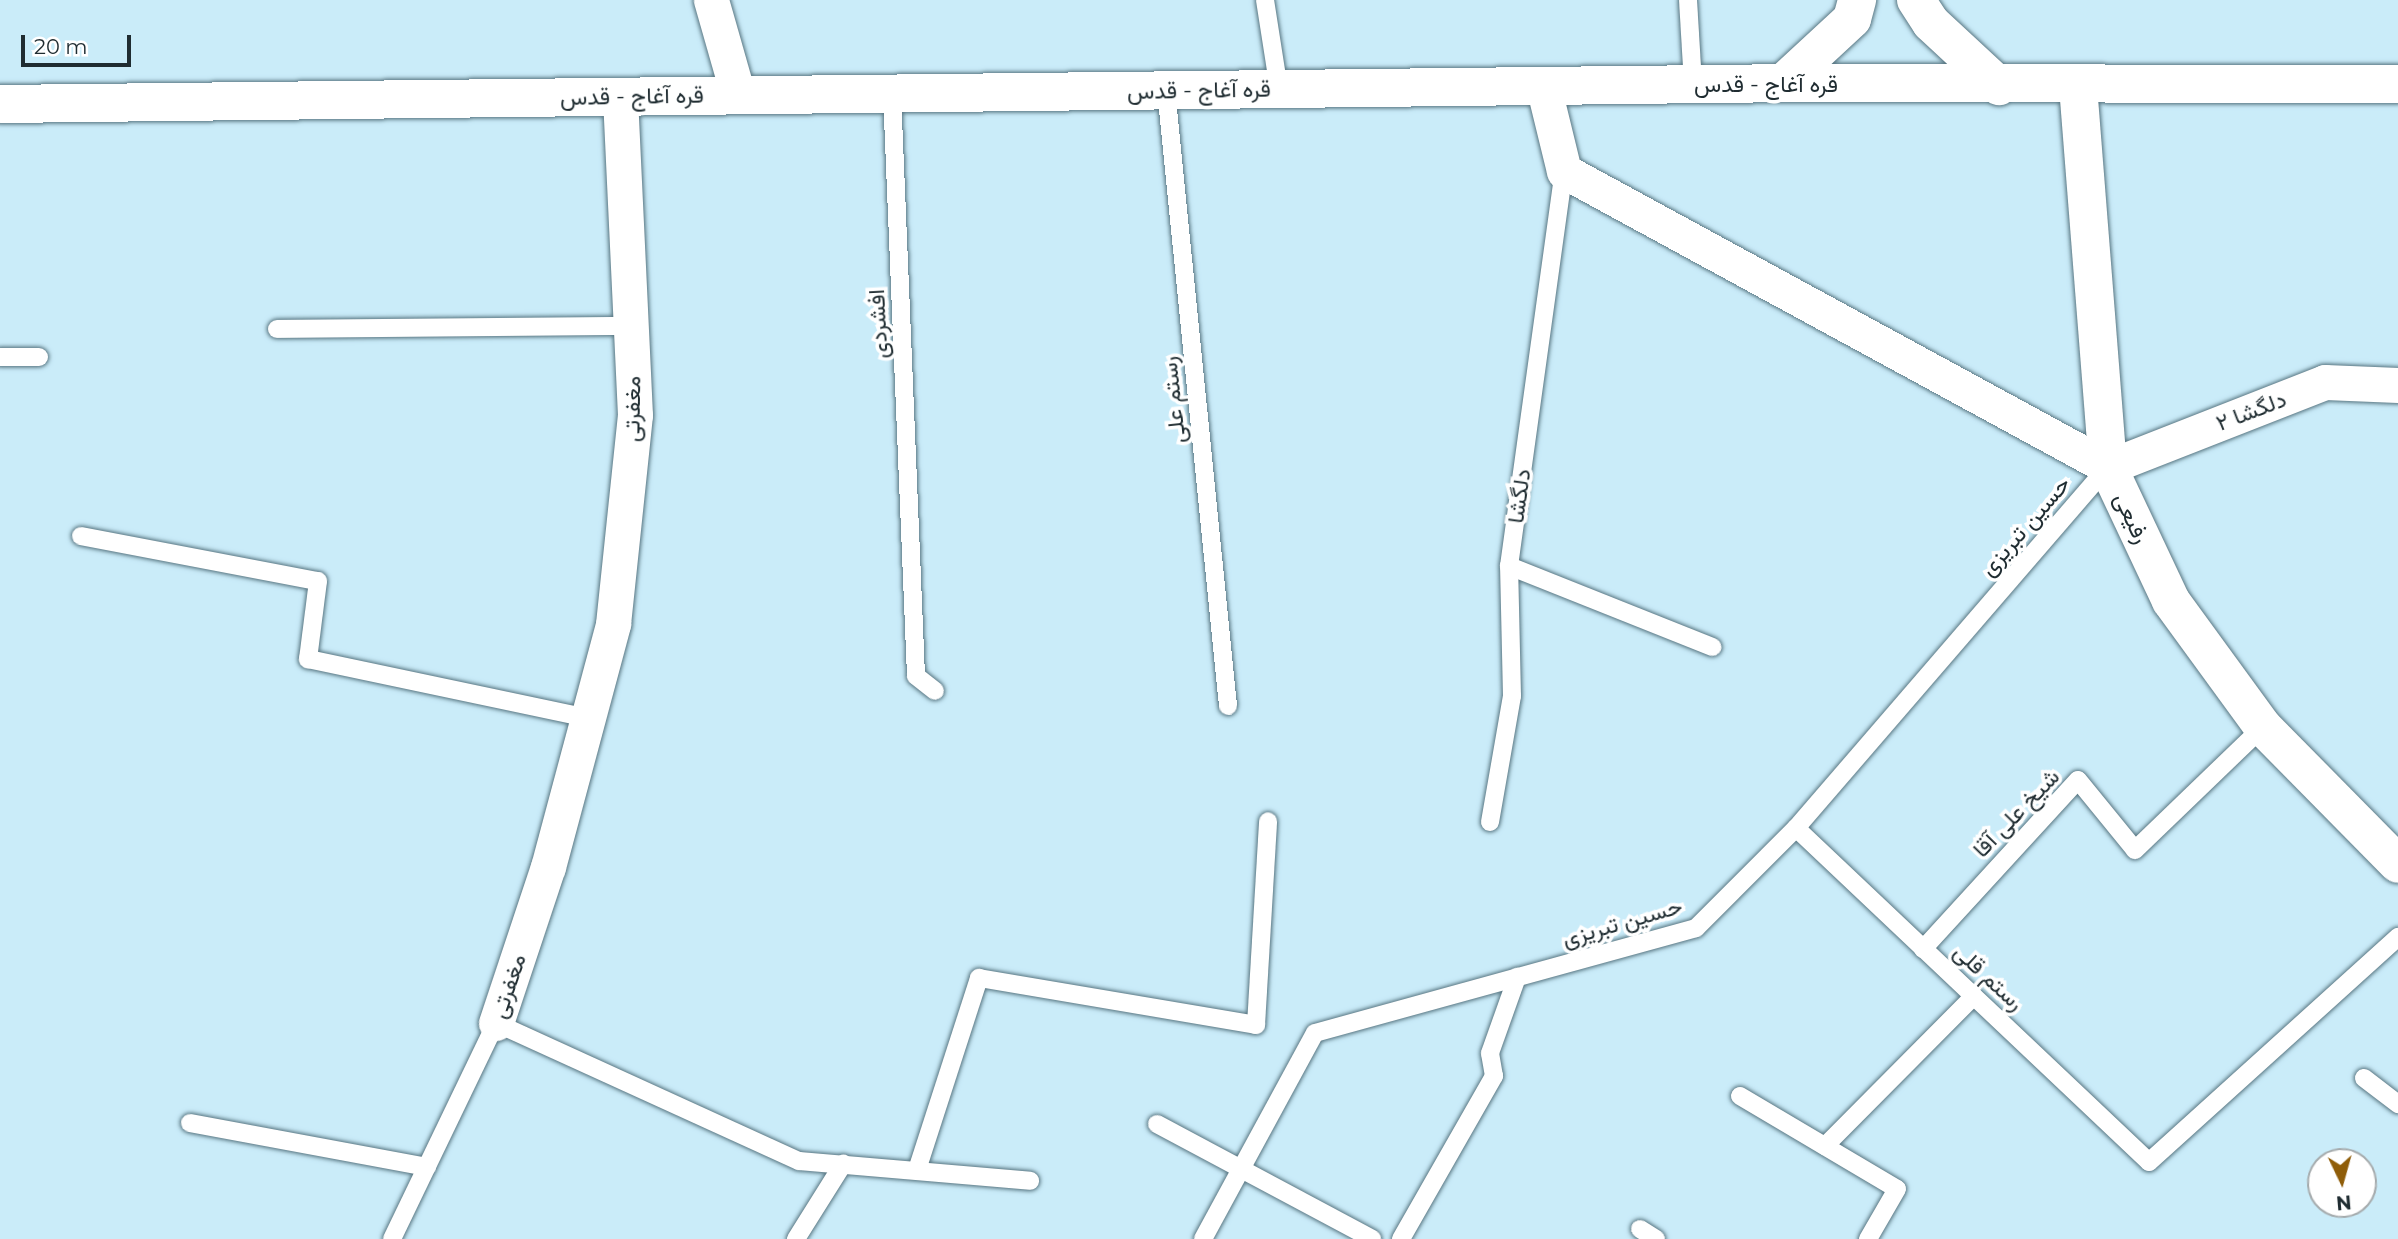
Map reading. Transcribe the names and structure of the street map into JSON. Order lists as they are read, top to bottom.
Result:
{
  "streets": {
    "main road": ["قره آغاج - قدس", "رفیعی"],
    "street": ["مغفرتی", "دلگشا ۲", "دلگشا"],
    "lane": [
      "افشردی",
      "رستم علی",
      "حسین تبریزی",
      "شیخ علی آقا",
      "رستم قلی"
    ]
  },
  "crossings": [
    ["قره آغاج - قدس", "افشردی"],
    ["قره آغاج - قدس", "رستم علی"],
    ["قره آغاج - قدس", "مغفرتی"],
    ["قره آغاج - قدس", "دلگشا"],
    ["قره آغاج - قدس", "رفیعی"],
    ["دلگشا ۲", "رفیعی"],
    ["دلگشا ۲", "حسین تبریزی"],
    ["رفیعی", "حسین تبریزی"],
    ["رفیعی", "شیخ علی آقا"],
    ["حسین تبریزی", "رستم قلی"],
    ["شیخ علی آقا", "رستم قلی"]
  ],
  "scale_bar": "20 m",
  "north": "bottom"
}
